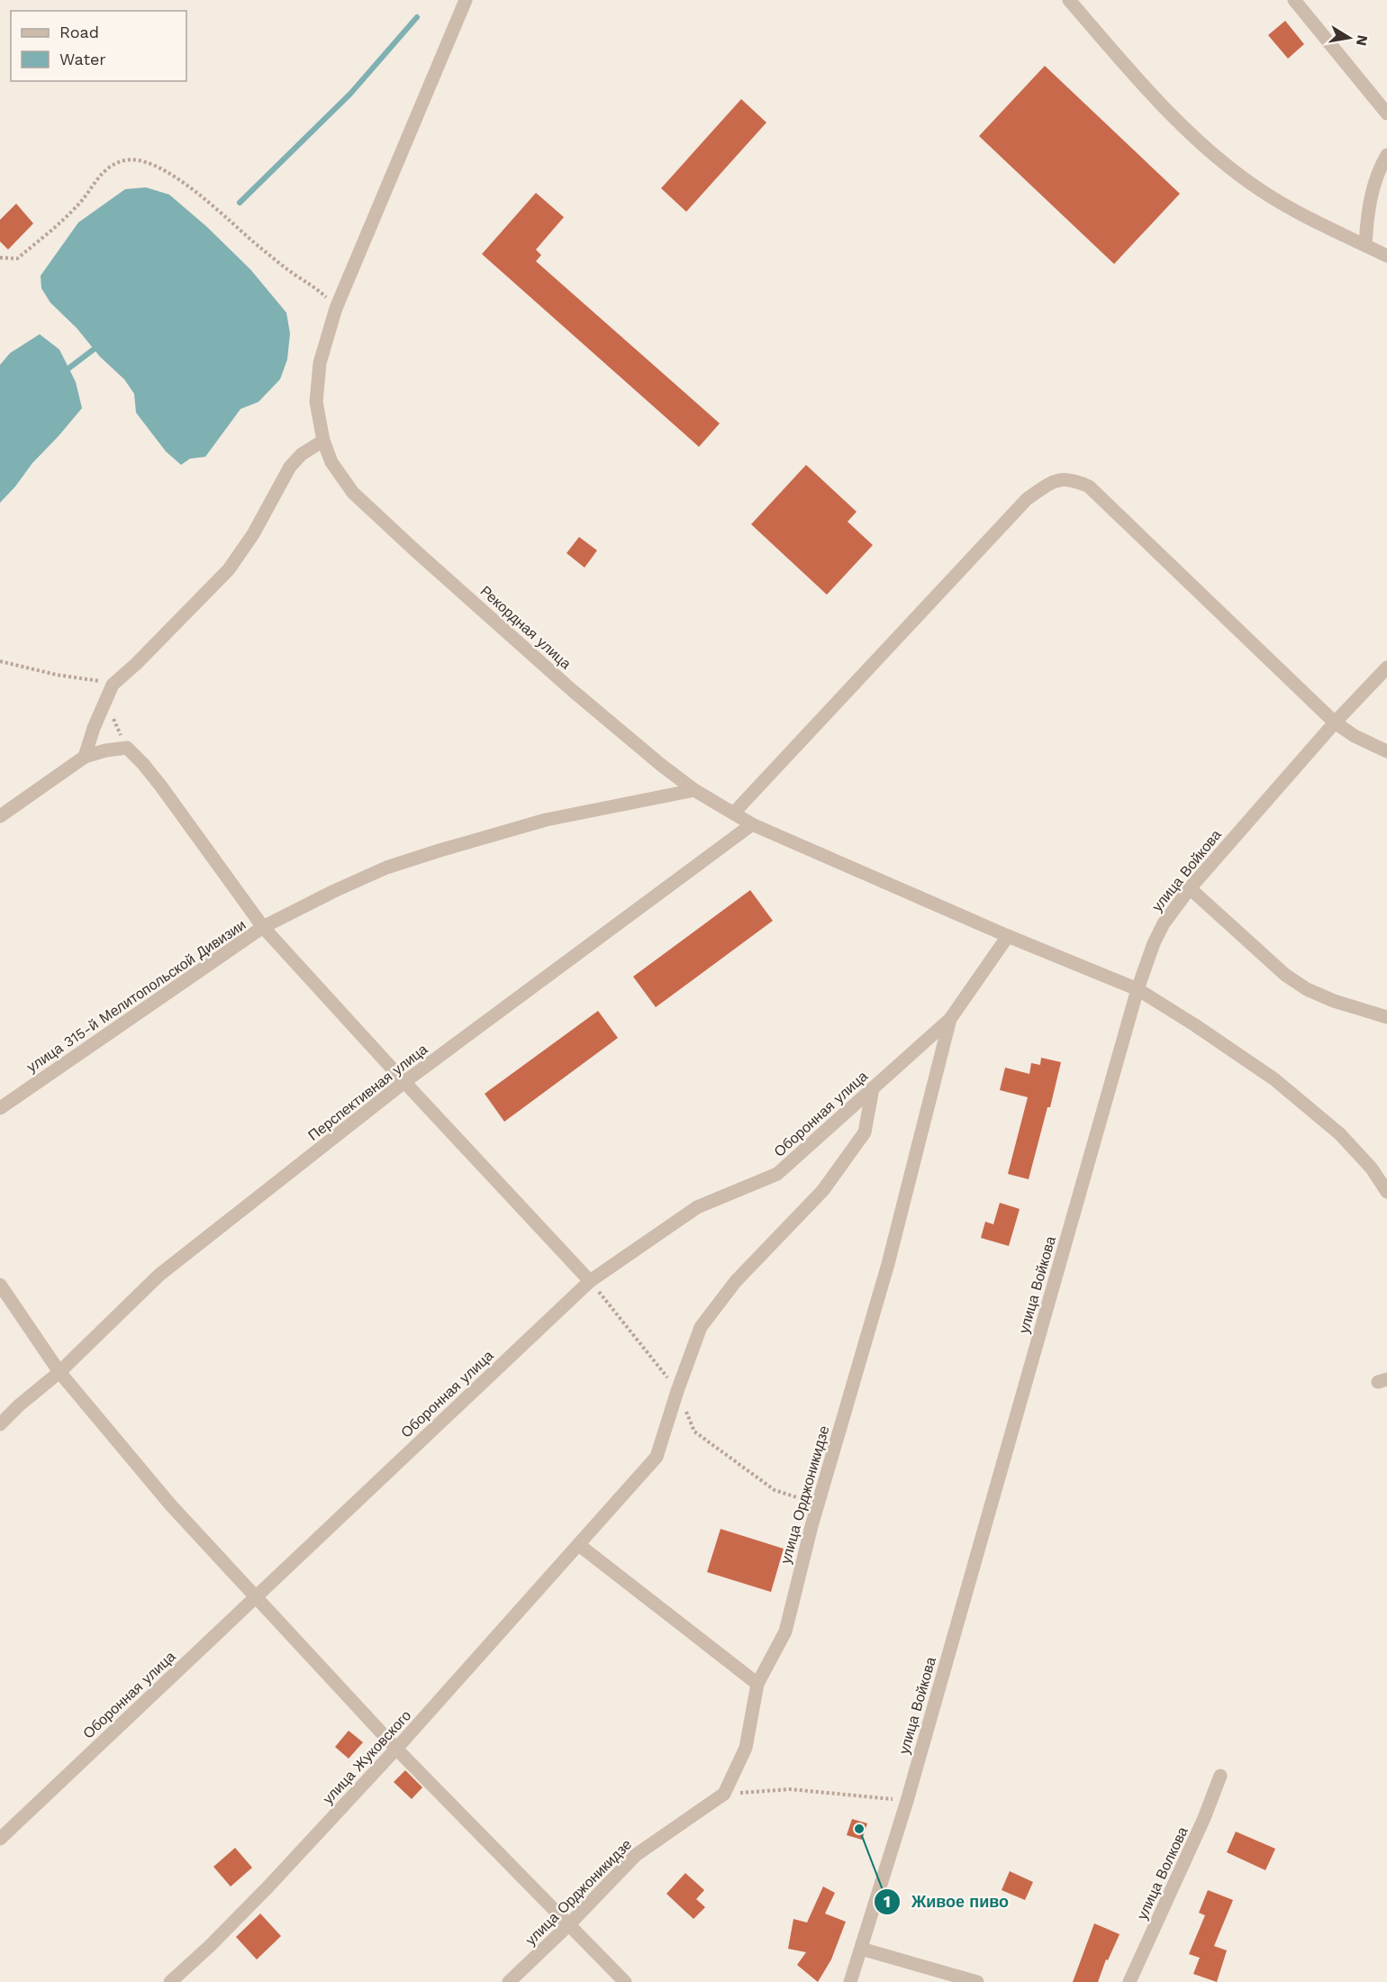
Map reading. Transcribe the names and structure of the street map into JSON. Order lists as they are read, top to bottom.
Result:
{
  "streets": {
    "street": [
      "Рекордная улица",
      "улица Войкова",
      "улица 315-й Мелитопольской Дивизии",
      "Перспективная улица",
      "Оборонная улица",
      "улица Орджоникидзе",
      "улица Жуковского",
      "улица Волкова"
    ]
  },
  "crossings": [
    ["Рекордная улица", "улица Войкова"],
    ["Рекордная улица", "улица 315-й Мелитопольской Дивизии"],
    ["Рекордная улица", "Перспективная улица"],
    ["Рекордная улица", "улица Орджоникидзе"],
    ["Оборонная улица", "улица Орджоникидзе"],
    ["Оборонная улица", "улица Жуковского"]
  ],
  "places": ["Живое пиво"],
  "legend": ["Road", "Water"],
  "north": "right"
}
